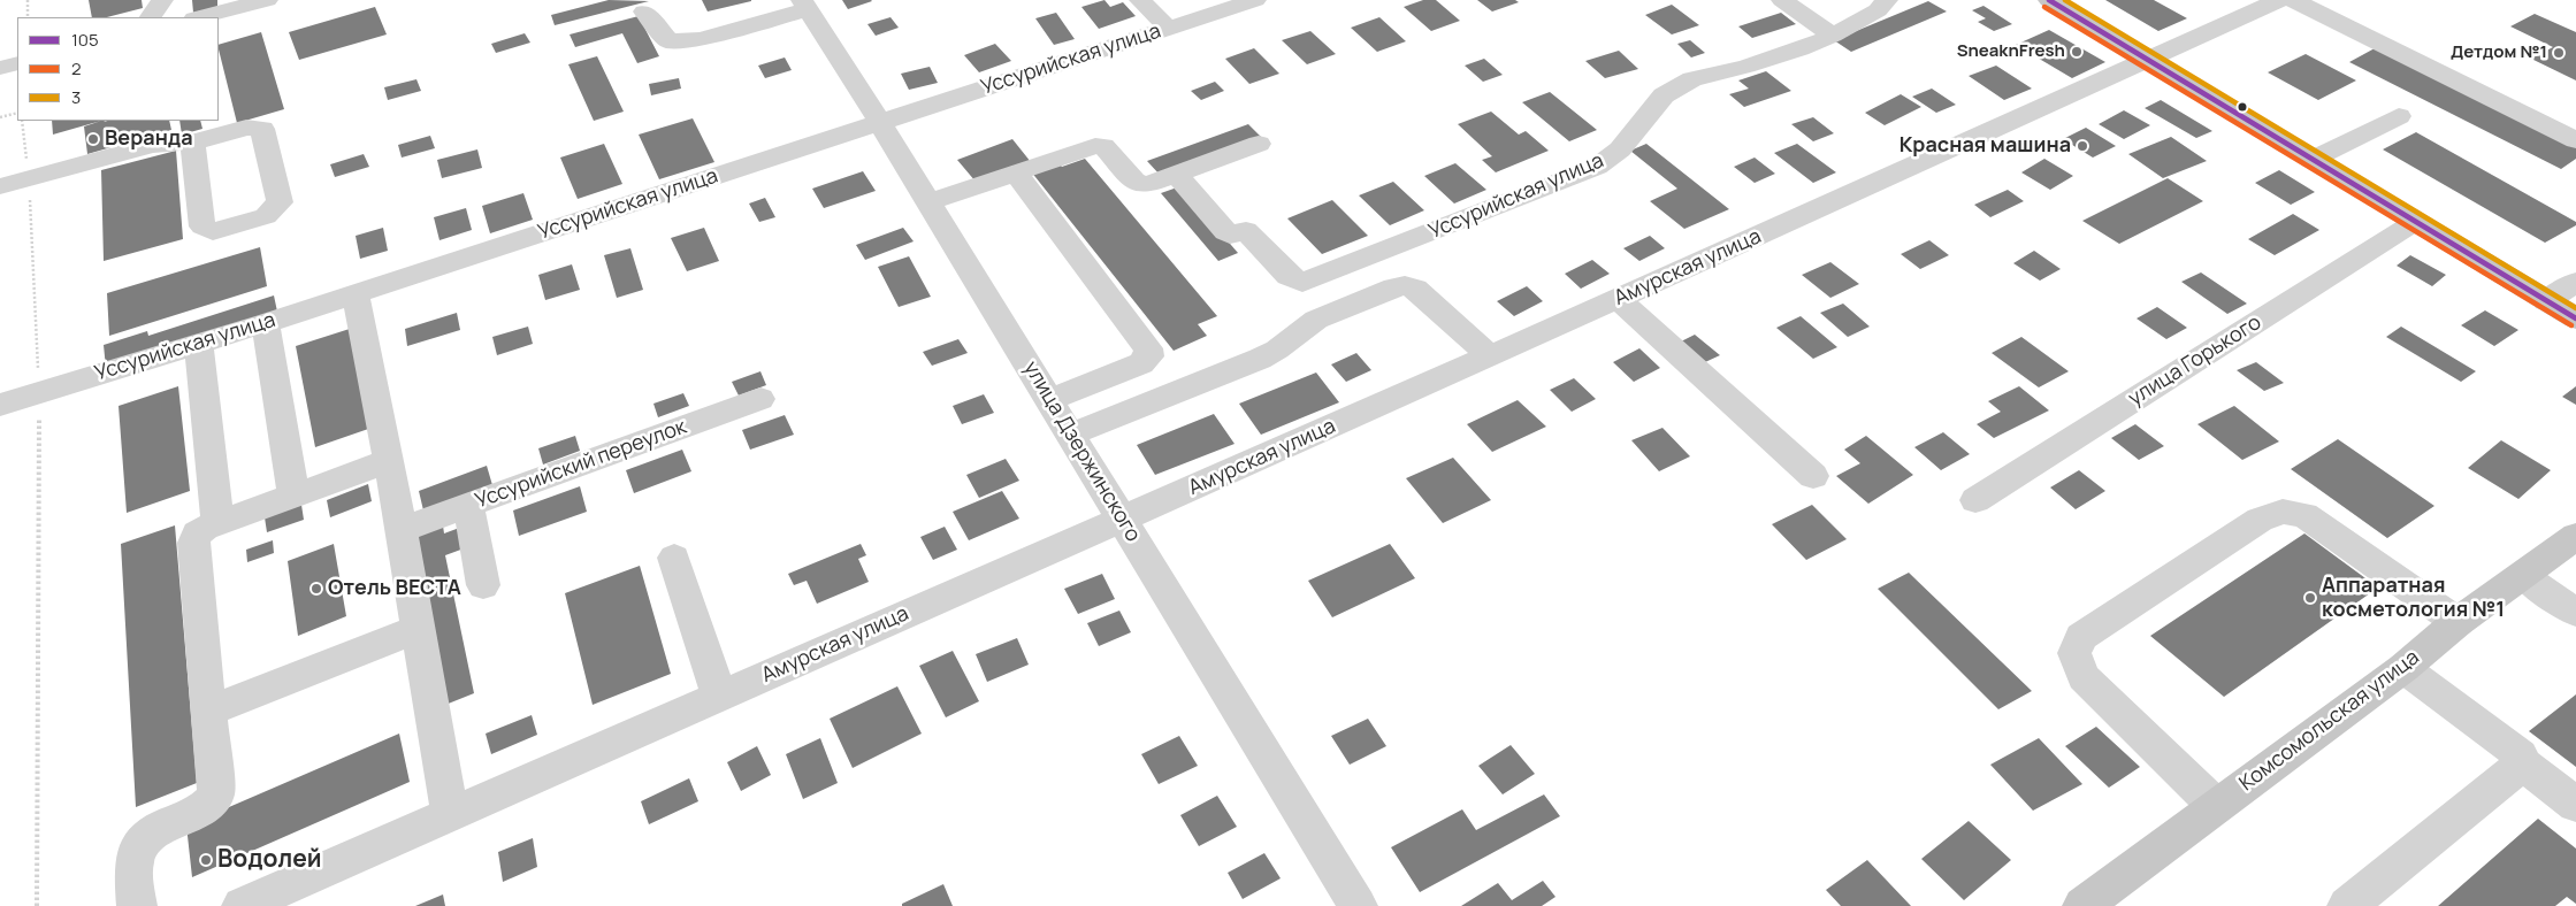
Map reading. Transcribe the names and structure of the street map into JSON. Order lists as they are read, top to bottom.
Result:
{
  "streets": {
    "main road": ["Комсомольская улица"],
    "street": [
      "Уссурийская улица",
      "Амурская улица",
      "улица Горького",
      "улица Дзержинского",
      "Уссурийский переулок"
    ]
  },
  "crossings": [
    ["Уссурийская улица", "улица Дзержинского"],
    ["Амурская улица", "улица Дзержинского"]
  ],
  "places": [
    "SneaknFresh",
    "Детдом №1",
    "Веранда",
    "Красная машина",
    "Отель ВЕСТА",
    "Аппаратная косметология №1",
    "Водолей"
  ],
  "lines": ["transit line 105", "transit line 3", "transit line 2"],
  "legend": ["105", "2", "3"]
}
